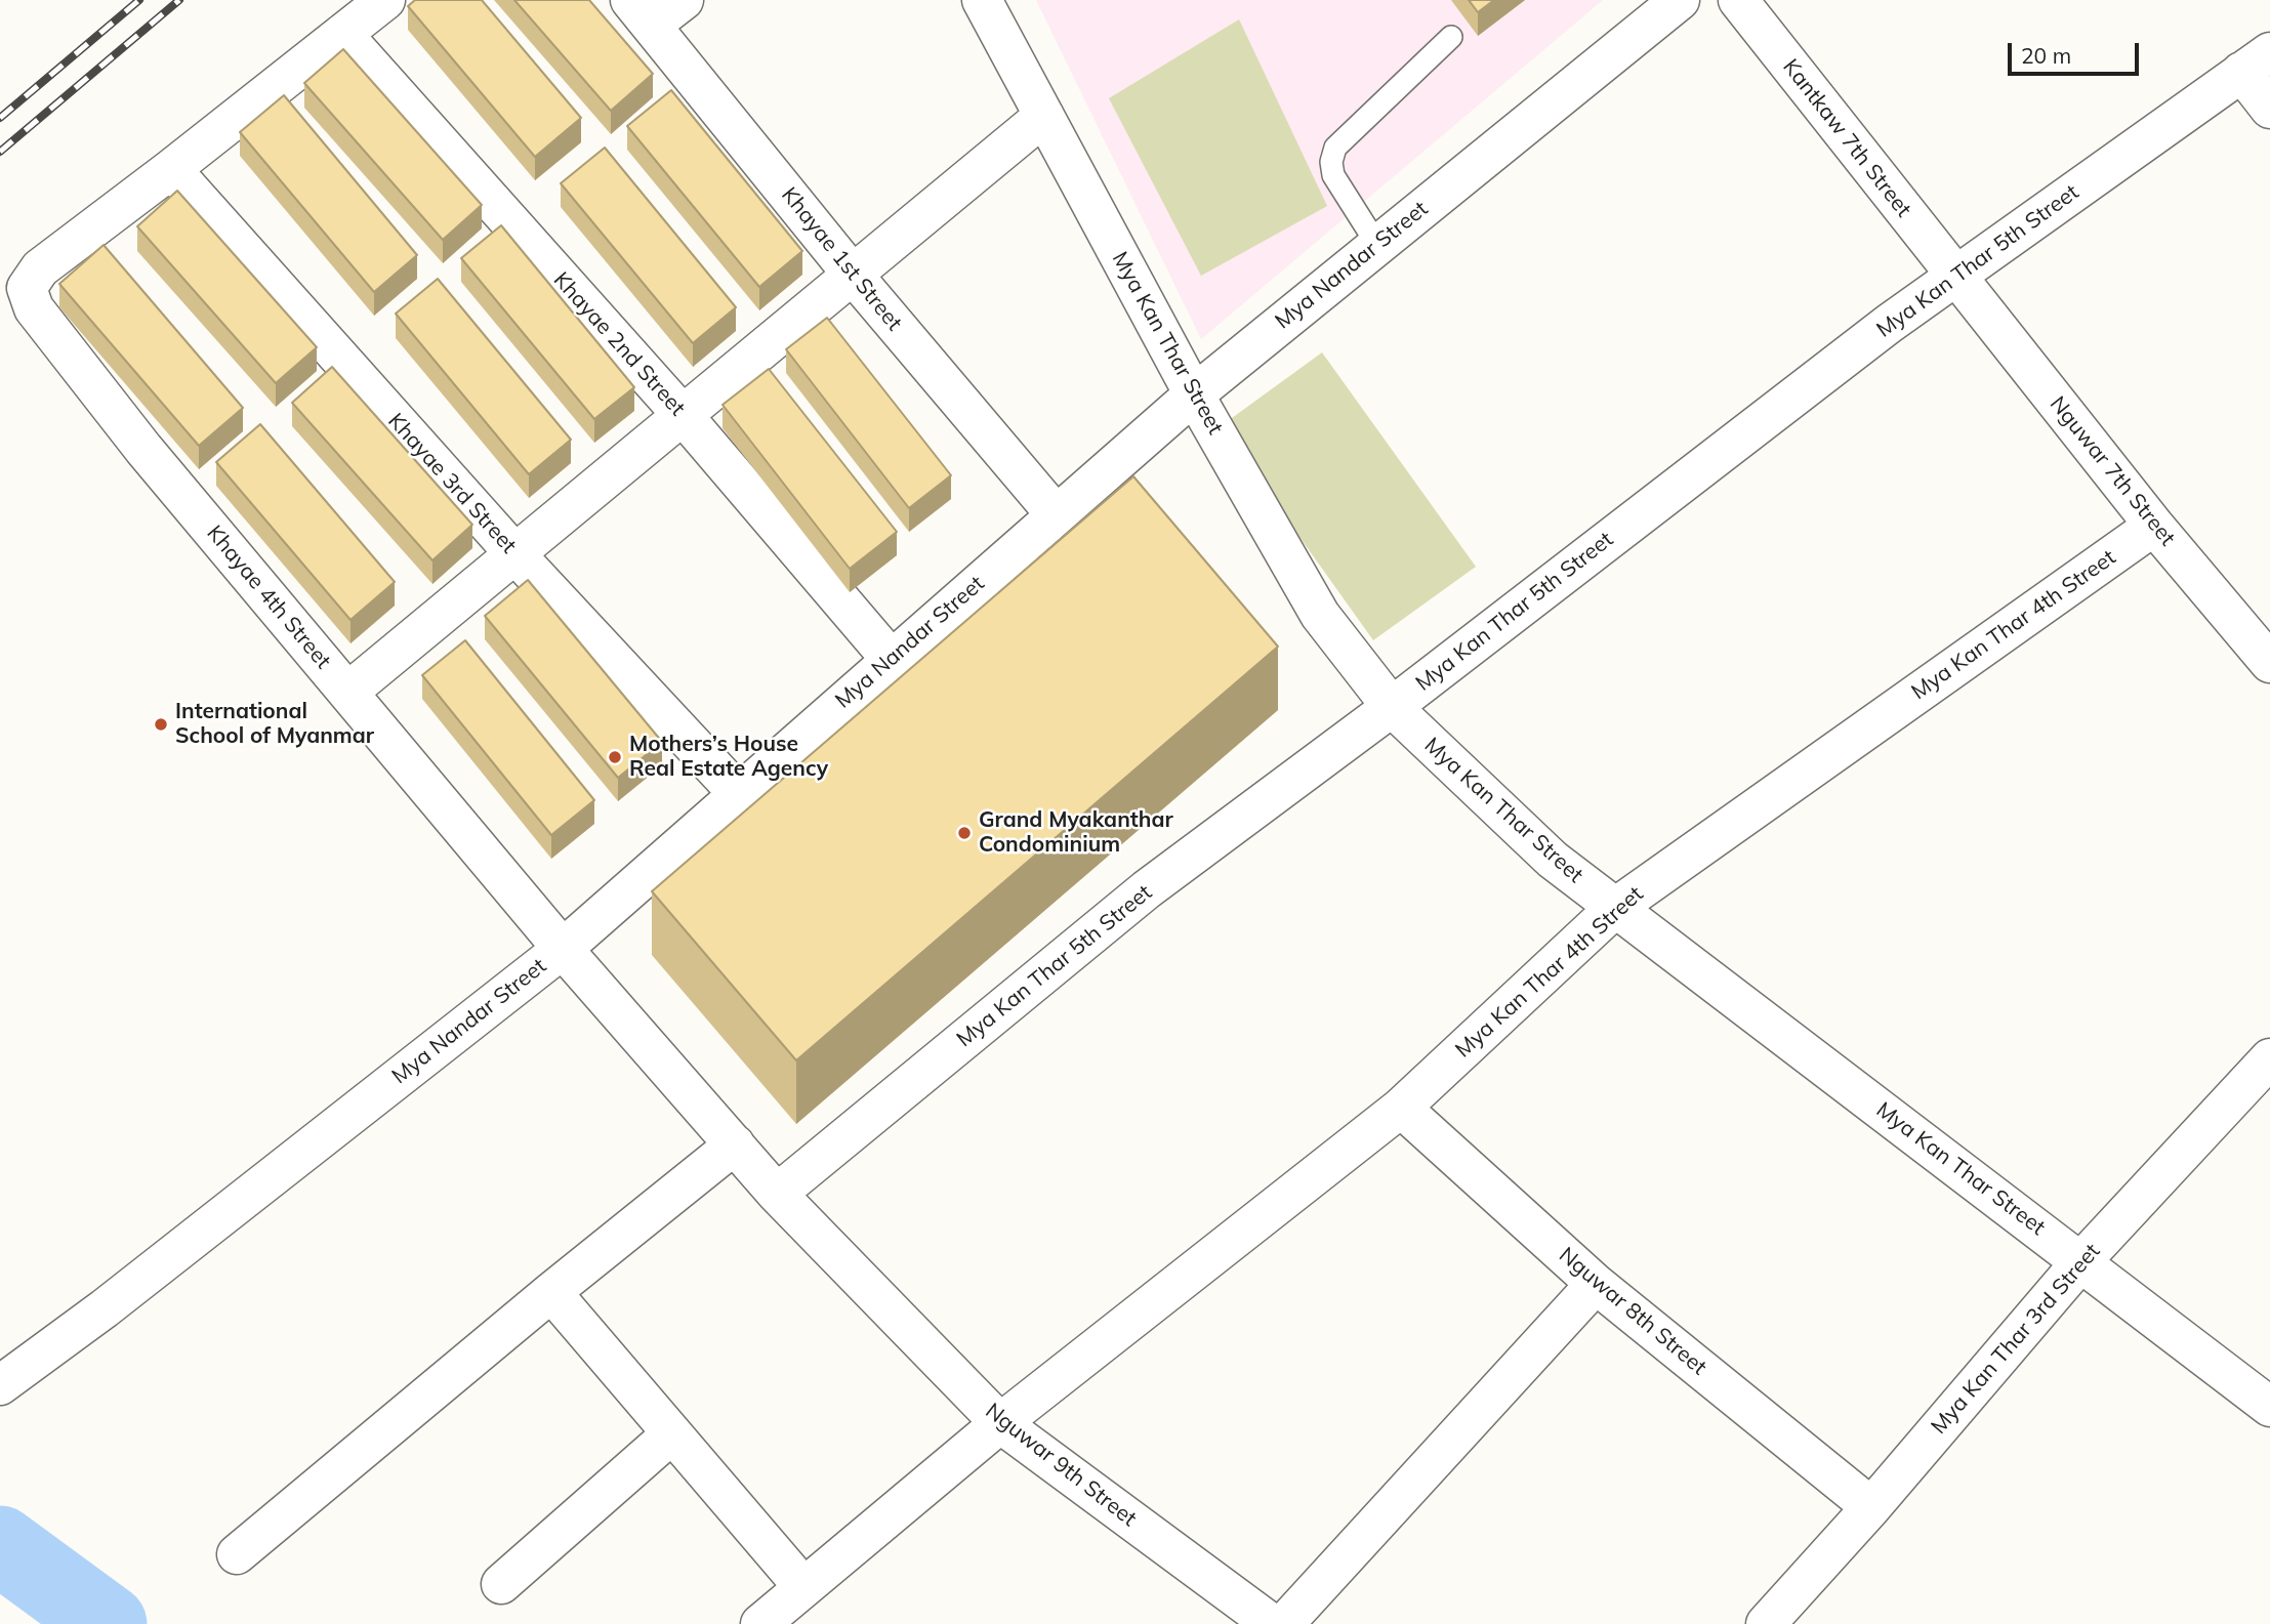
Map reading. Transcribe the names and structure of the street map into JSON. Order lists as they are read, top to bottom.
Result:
{
  "streets": {
    "street": [
      "Kantkaw 7th Street",
      "Khayae 1st Street",
      "Mya Kan Thar 5th Street",
      "Mya Nandar Street",
      "Mya Kan Thar Street",
      "Khayae 2nd Street",
      "Nguwar 7th Street",
      "Khayae 3rd Street",
      "Khayae 4th Street",
      "Mya Kan Thar 4th Street",
      "Nguwar 8th Street",
      "Mya Kan Thar 3rd Street",
      "Nguwar 9th Street"
    ]
  },
  "crossings": [
    ["Kantkaw 7th Street", "Mya Kan Thar 5th Street"],
    ["Kantkaw 7th Street", "Nguwar 7th Street"],
    ["Khayae 1st Street", "Mya Nandar Street"],
    ["Mya Kan Thar 5th Street", "Mya Kan Thar Street"],
    ["Mya Kan Thar 5th Street", "Nguwar 7th Street"],
    ["Mya Kan Thar 5th Street", "Nguwar 9th Street"],
    ["Mya Nandar Street", "Mya Kan Thar Street"],
    ["Mya Nandar Street", "Khayae 2nd Street"],
    ["Mya Nandar Street", "Khayae 3rd Street"],
    ["Mya Nandar Street", "Khayae 4th Street"],
    ["Mya Kan Thar Street", "Mya Kan Thar 4th Street"],
    ["Mya Kan Thar Street", "Mya Kan Thar 3rd Street"],
    ["Nguwar 7th Street", "Mya Kan Thar 4th Street"],
    ["Khayae 3rd Street", "Khayae 4th Street"],
    ["Khayae 4th Street", "Nguwar 9th Street"],
    ["Mya Kan Thar 4th Street", "Nguwar 8th Street"],
    ["Mya Kan Thar 4th Street", "Nguwar 9th Street"],
    ["Nguwar 8th Street", "Mya Kan Thar 3rd Street"]
  ],
  "places": ["International School of Myanmar", "Mothers’s House Real Estate Agency", "Grand Myakanthar Condominium"],
  "scale_bar": "20 m"
}
